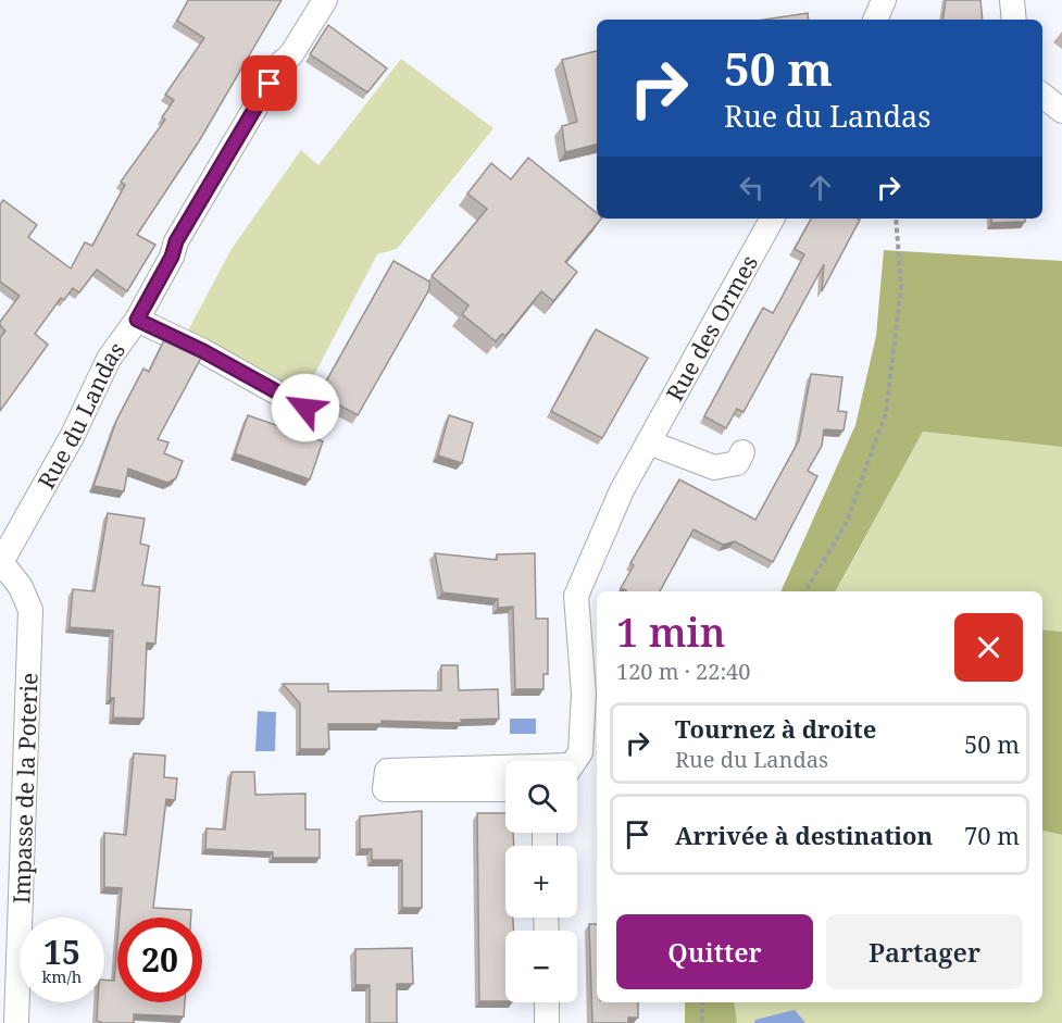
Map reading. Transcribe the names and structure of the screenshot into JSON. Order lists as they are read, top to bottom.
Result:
{
  "streets": {
    "street": ["Rue des Ormes", "Rue du Landas", "Impasse de la Poterie"]
  },
  "crossings": [
    ["Rue du Landas", "Impasse de la Poterie"]
  ],
  "page": {
    "turn": ["50 m", "Rue du Landas"],
    "heading": ["1 min", "120 m · 22:40"],
    "list": [
      {
        "name": "Tournez à droite",
        "note": "Rue du Landas",
        "value": "50 m"
      },
      {
        "name": "Arrivée à destination",
        "value": "70 m"
      }
    ],
    "map_buttons": ["+", "−"],
    "buttons": ["Quitter", "Partager"],
    "speed": "15 km/h",
    "limit": "20"
  }
}
